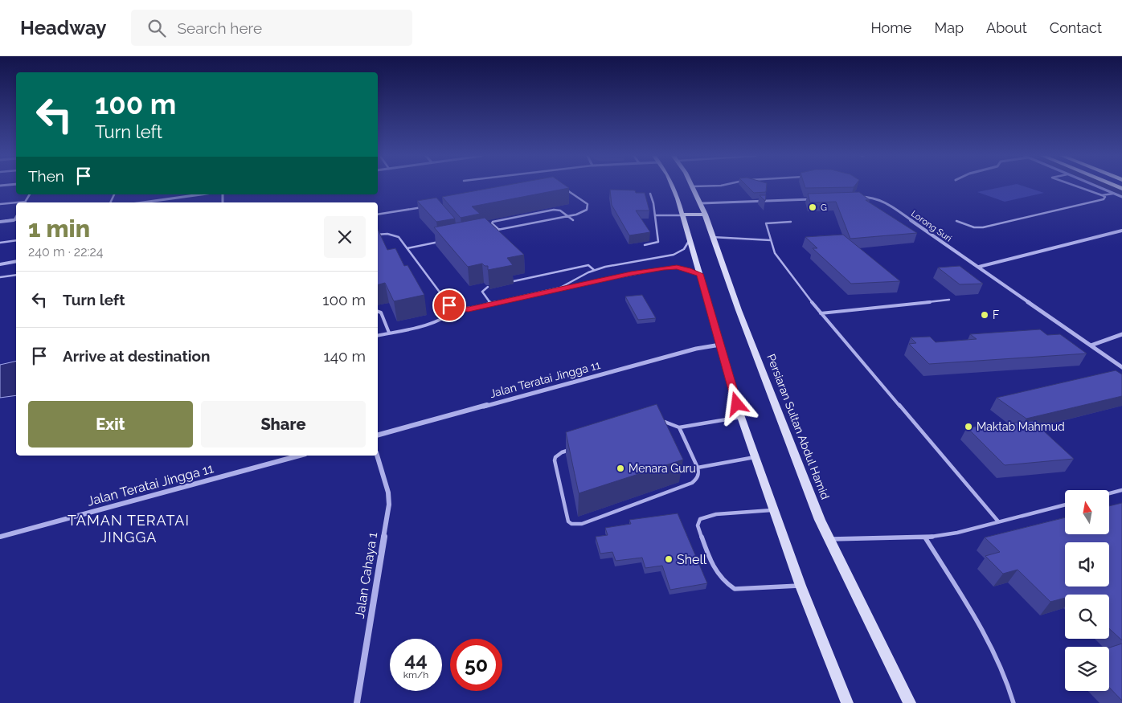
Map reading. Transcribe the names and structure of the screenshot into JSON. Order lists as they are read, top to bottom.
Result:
{
  "streets": {
    "main road": ["Persiaran Sultan Abdul Hamid"],
    "street": ["Lorong Suri", "Jalan Teratai Jingga 11", "Jalan Cahaya 1"]
  },
  "districts": ["TAMAN TERATAI JINGGA"],
  "places": [
    "G",
    "F",
    "Maktab Mahmud",
    "Menara Guru",
    "Shell"
  ],
  "north": "top",
  "page": {
    "header": "Headway",
    "search": "Search here",
    "nav": [
      "Home",
      "Map",
      "About",
      "Contact"
    ],
    "turn": ["100 m", "Turn left"],
    "then": "Then",
    "heading": ["1 min", "240 m · 22:24"],
    "list": [
      {
        "name": "Turn left",
        "value": "100 m"
      },
      {
        "name": "Arrive at destination",
        "value": "140 m"
      }
    ],
    "buttons": ["Exit", "Share"],
    "speed": "44 km/h",
    "limit": "50"
  }
}
